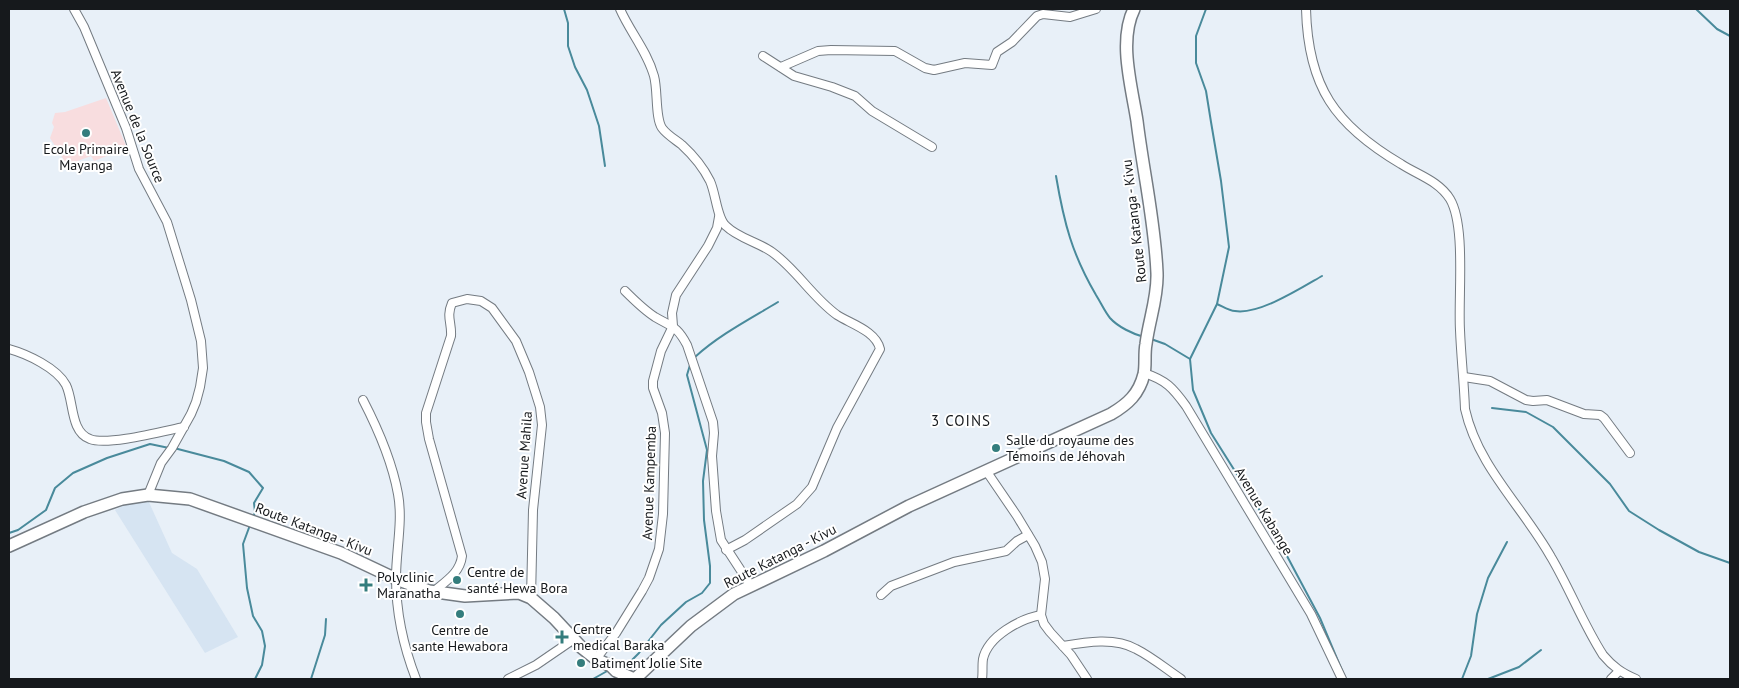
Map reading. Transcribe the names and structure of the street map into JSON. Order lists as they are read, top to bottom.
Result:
{
  "streets": {
    "highway": ["Route Katanga - Kivu"],
    "street": [
      "Avenue de la Source",
      "Avenue Mahila",
      "Avenue Kampemba",
      "Avenue Kabange"
    ]
  },
  "crossings": [
    ["Avenue de la Source", "Route Katanga - Kivu"],
    ["Route Katanga - Kivu", "Avenue Mahila"],
    ["Route Katanga - Kivu", "Avenue Kampemba"],
    ["Route Katanga - Kivu", "Avenue Kabange"]
  ],
  "districts": ["3 COINS"],
  "places": {
    "other": [
      "Ecole Primaire Mayanga",
      "Salle du royaume des Témoins de Jéhovah",
      "Centre de santé Hewa Bora",
      "Centre de sante Hewabora",
      "Batiment Jolie Site"
    ],
    "health": ["Polyclinic Maranatha", "Centre medical Baraka"]
  }
}
